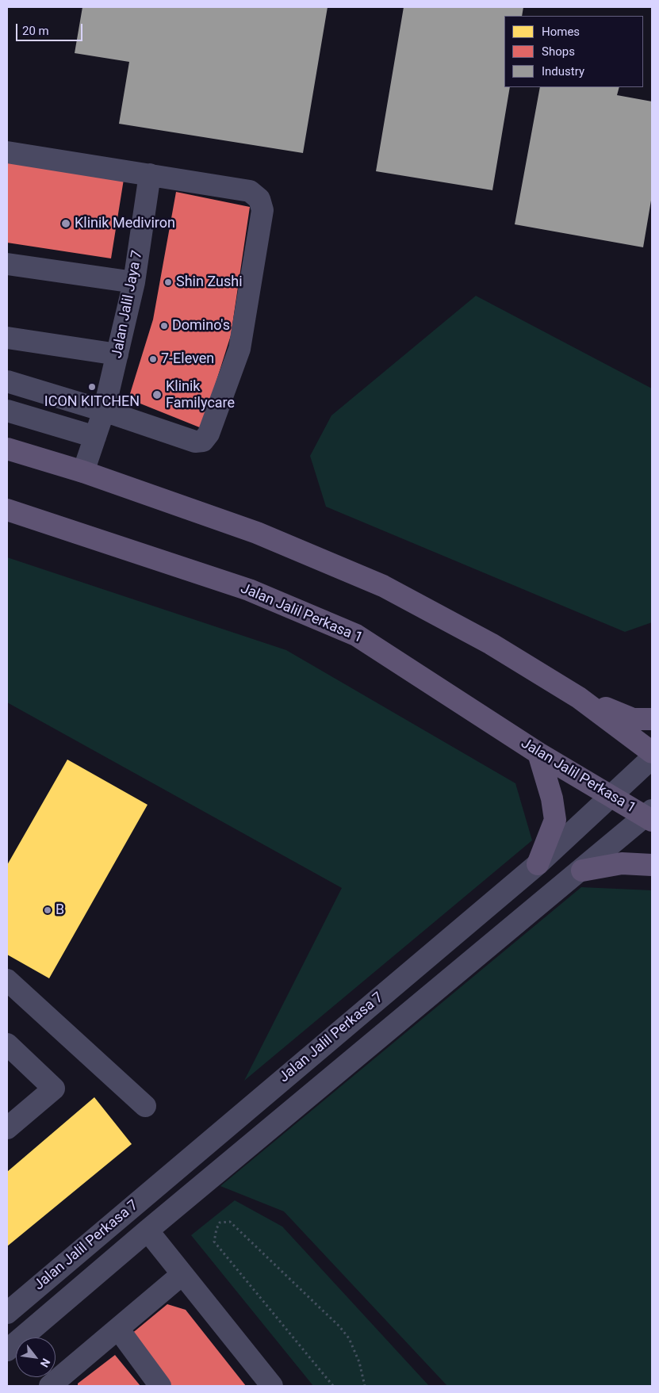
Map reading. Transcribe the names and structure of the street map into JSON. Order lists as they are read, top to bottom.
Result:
{
  "streets": {
    "main road": ["Jalan Jalil Perkasa 1"],
    "street": ["Jalan Jalil Jaya 7", "Jalan Jalil Perkasa 7"]
  },
  "crossings": [
    ["Jalan Jalil Perkasa 1", "Jalan Jalil Perkasa 7"]
  ],
  "places": [
    "Klinik Mediviron",
    "Shin Zushi",
    "Domino's",
    "7-Eleven",
    "ICON KITCHEN",
    "Klinik Familycare",
    "B"
  ],
  "legend": ["Homes", "Shops", "Industry"],
  "scale_bar": "20 m",
  "north": "bottom right"
}
